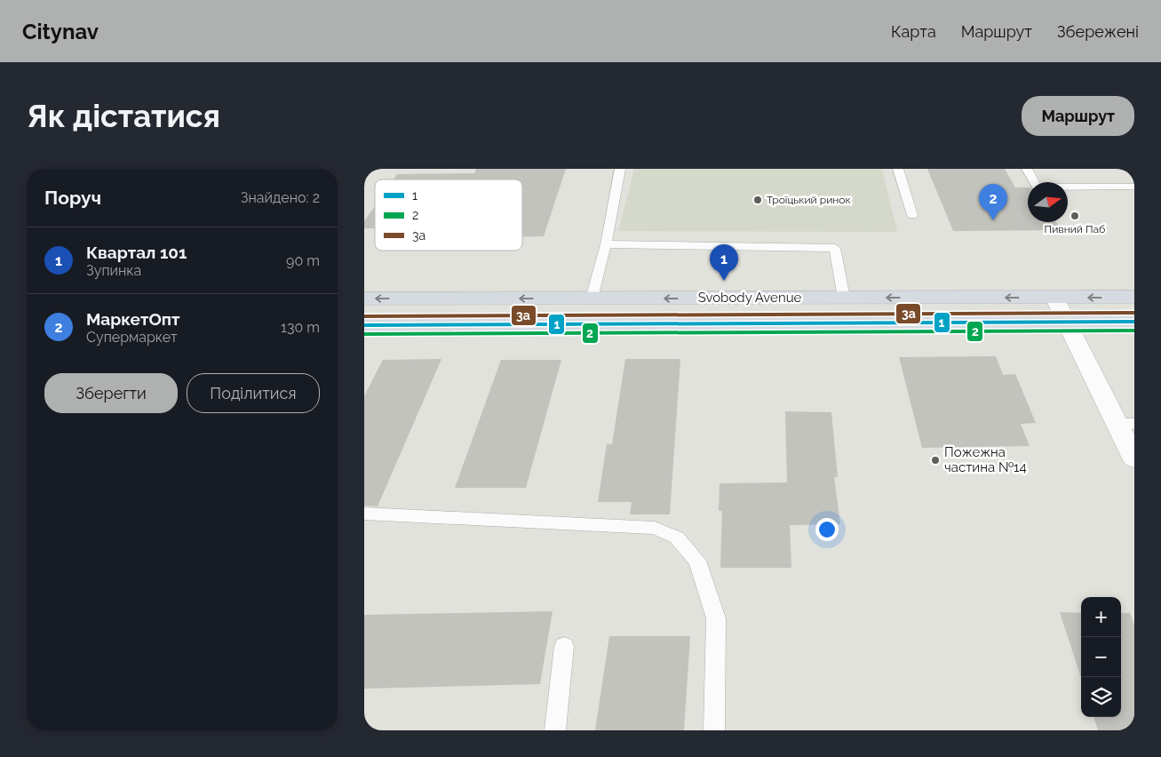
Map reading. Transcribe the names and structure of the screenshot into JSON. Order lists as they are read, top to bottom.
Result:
{
  "streets": {
    "highway": ["Svobody Avenue"]
  },
  "places": ["Троїцький ринок", "Пивний Паб", "Пожежна частина №14"],
  "lines": ["transit line 3а", "transit line 1", "transit line 2"],
  "legend": ["1", "2", "3а"],
  "north": "right",
  "page": {
    "header": "Citynav",
    "nav": ["Карта", "Маршрут", "Збережені"],
    "buttons": [
      "Маршрут",
      ["Зберегти", "Поділитися"]
    ],
    "title": "Як дістатися",
    "heading": ["Поруч", "Знайдено: 2"],
    "pins": ["2", "1"],
    "list": [
      {
        "mark": "1",
        "name": "Квартал 101",
        "note": "Зупинка",
        "value": "90 m"
      },
      {
        "mark": "2",
        "name": "МаркетОпт",
        "note": "Супермаркет",
        "value": "130 m"
      }
    ],
    "map_buttons": ["+", "−"]
  }
}
